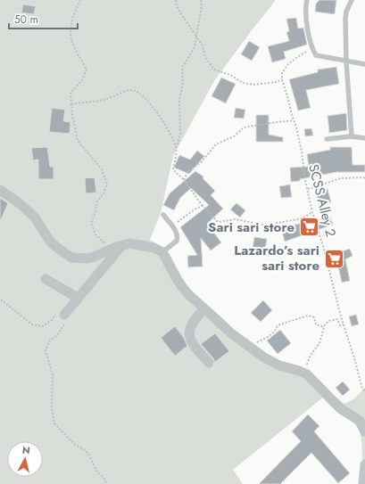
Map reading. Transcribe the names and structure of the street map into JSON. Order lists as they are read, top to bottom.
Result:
{
  "streets": {
    "path": ["SCSS Alley 2"]
  },
  "places": {
    "supermarket": ["Sari sari store", "Lazardo’s sari sari store"]
  },
  "scale_bar": "50 m",
  "north": "top"
}
